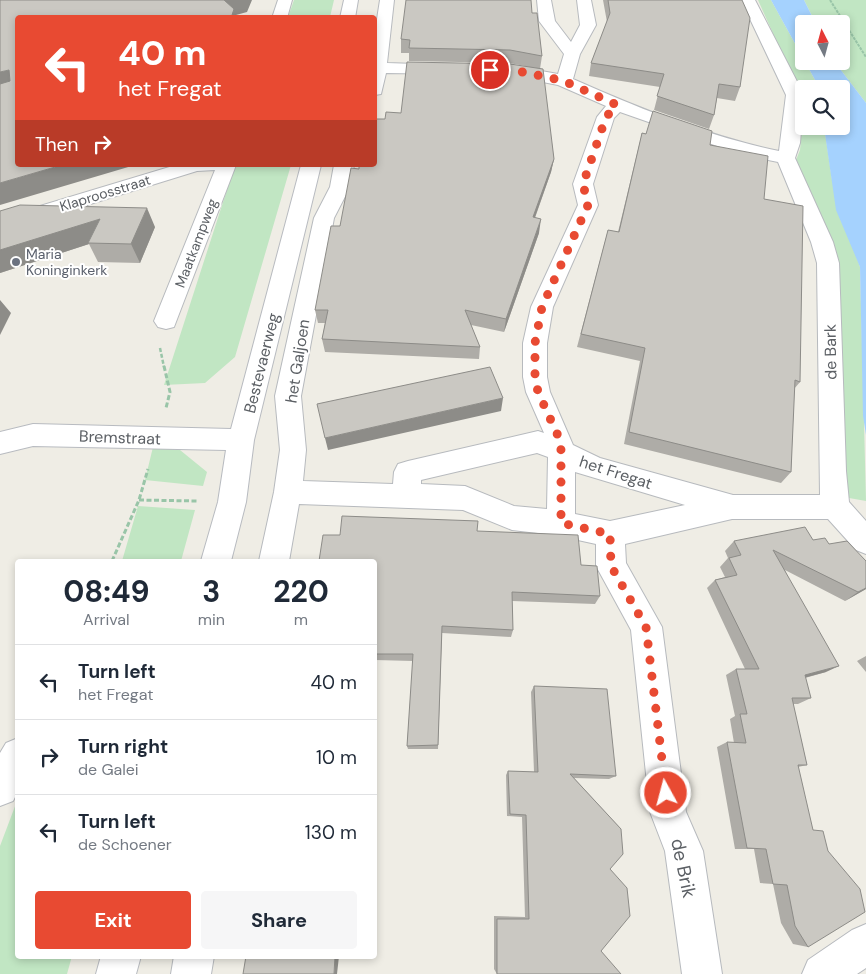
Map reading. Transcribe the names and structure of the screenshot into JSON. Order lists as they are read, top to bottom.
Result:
{
  "streets": {
    "street": [
      "Klaproosstraat",
      "Maatkampweg",
      "de Bark",
      "het Galjoen",
      "Bestevaerweg",
      "Bremstraat",
      "het Fregat",
      "de Brik"
    ]
  },
  "crossings": [
    ["de Bark", "het Fregat"],
    ["het Galjoen", "het Fregat"],
    ["Bestevaerweg", "Bremstraat"],
    ["het Fregat", "de Brik"]
  ],
  "places": ["Maria Koninginkerk"],
  "north": "top",
  "page": {
    "turn": ["40 m", "het Fregat"],
    "then": "Then",
    "eta": [
      "08:49",
      "Arrival",
      "3",
      "min",
      "220",
      "m"
    ],
    "list": [
      {
        "name": "Turn left",
        "note": "het Fregat",
        "value": "40 m"
      },
      {
        "name": "Turn right",
        "note": "de Galei",
        "value": "10 m"
      },
      {
        "name": "Turn left",
        "note": "de Schoener",
        "value": "130 m"
      }
    ],
    "buttons": ["Exit", "Share"]
  }
}
